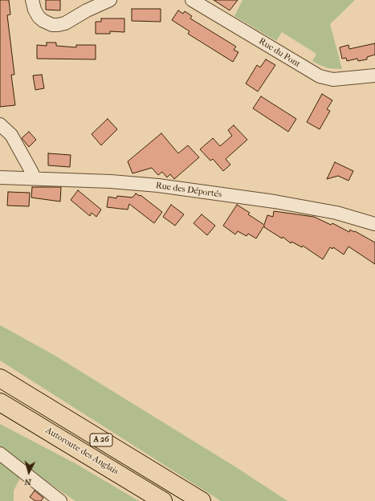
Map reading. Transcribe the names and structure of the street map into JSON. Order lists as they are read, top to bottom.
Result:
{
  "streets": {
    "highway": ["A 26", "Autoroute des Anglais"],
    "street": ["Rue du Pont", "Rue des Déportés"]
  },
  "north": "bottom"
}
